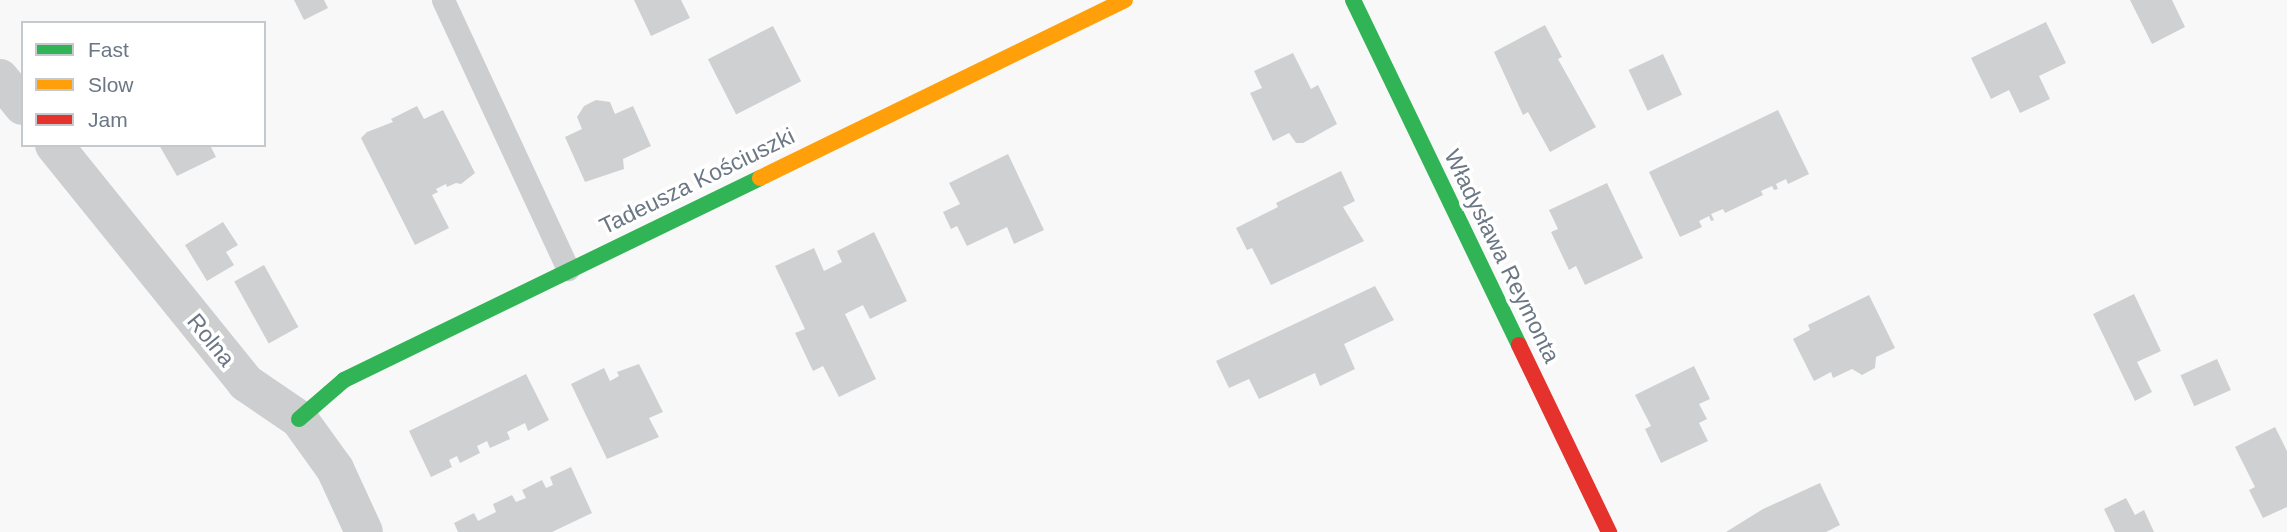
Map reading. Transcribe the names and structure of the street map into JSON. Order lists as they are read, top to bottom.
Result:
{
  "streets": {
    "street": ["Tadeusza Kościuszki", "Władysława Reymonta", "Rolna"]
  },
  "crossings": [
    ["Tadeusza Kościuszki", "Rolna"]
  ],
  "legend": ["Fast", "Slow", "Jam"]
}
